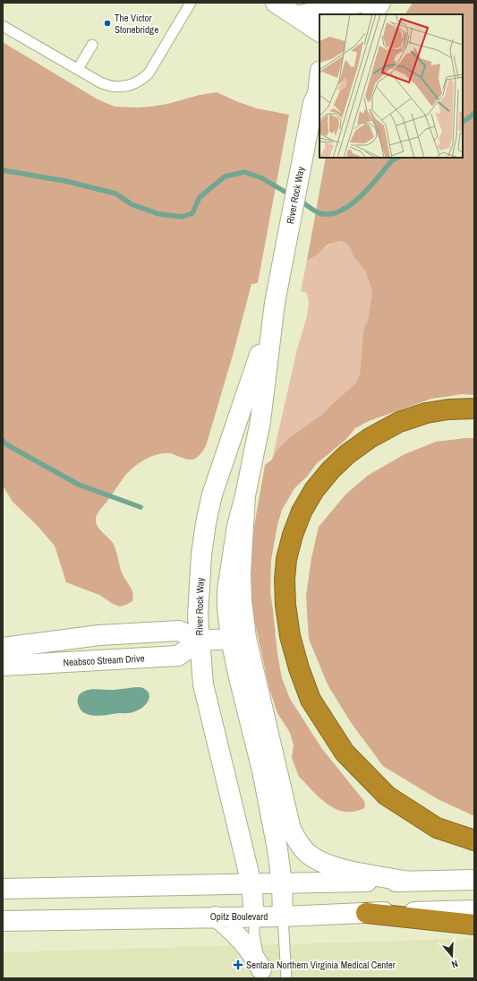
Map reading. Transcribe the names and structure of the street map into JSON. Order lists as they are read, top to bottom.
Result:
{
  "streets": {
    "street": ["River Rock Way", "Neabsco Stream Drive", "Opitz Boulevard"]
  },
  "crossings": [
    ["River Rock Way", "Neabsco Stream Drive"],
    ["River Rock Way", "Opitz Boulevard"]
  ],
  "places": {
    "other": ["The Victor Stonebridge"],
    "health": ["Sentara Northern Virginia Medical Center"]
  },
  "north": "bottom"
}
